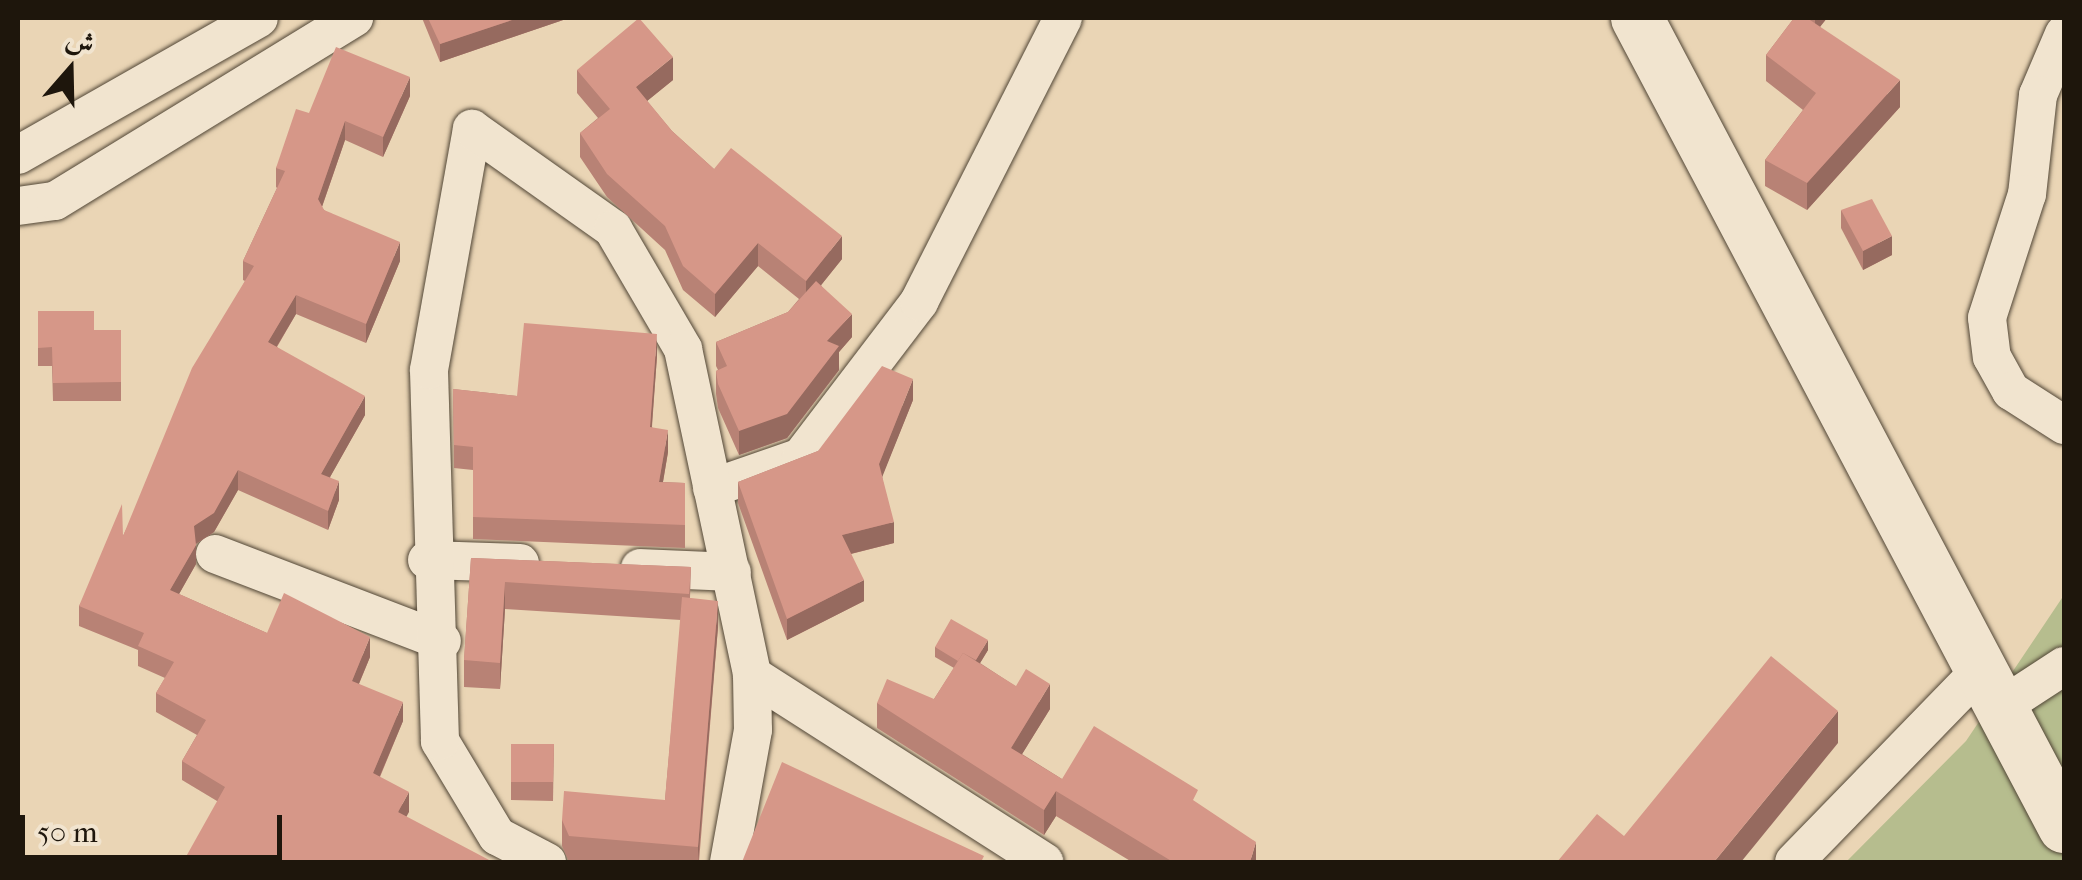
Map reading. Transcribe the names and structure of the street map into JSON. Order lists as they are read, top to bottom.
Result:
{
  "scale_bar": "50 m",
  "north": "top"
}
